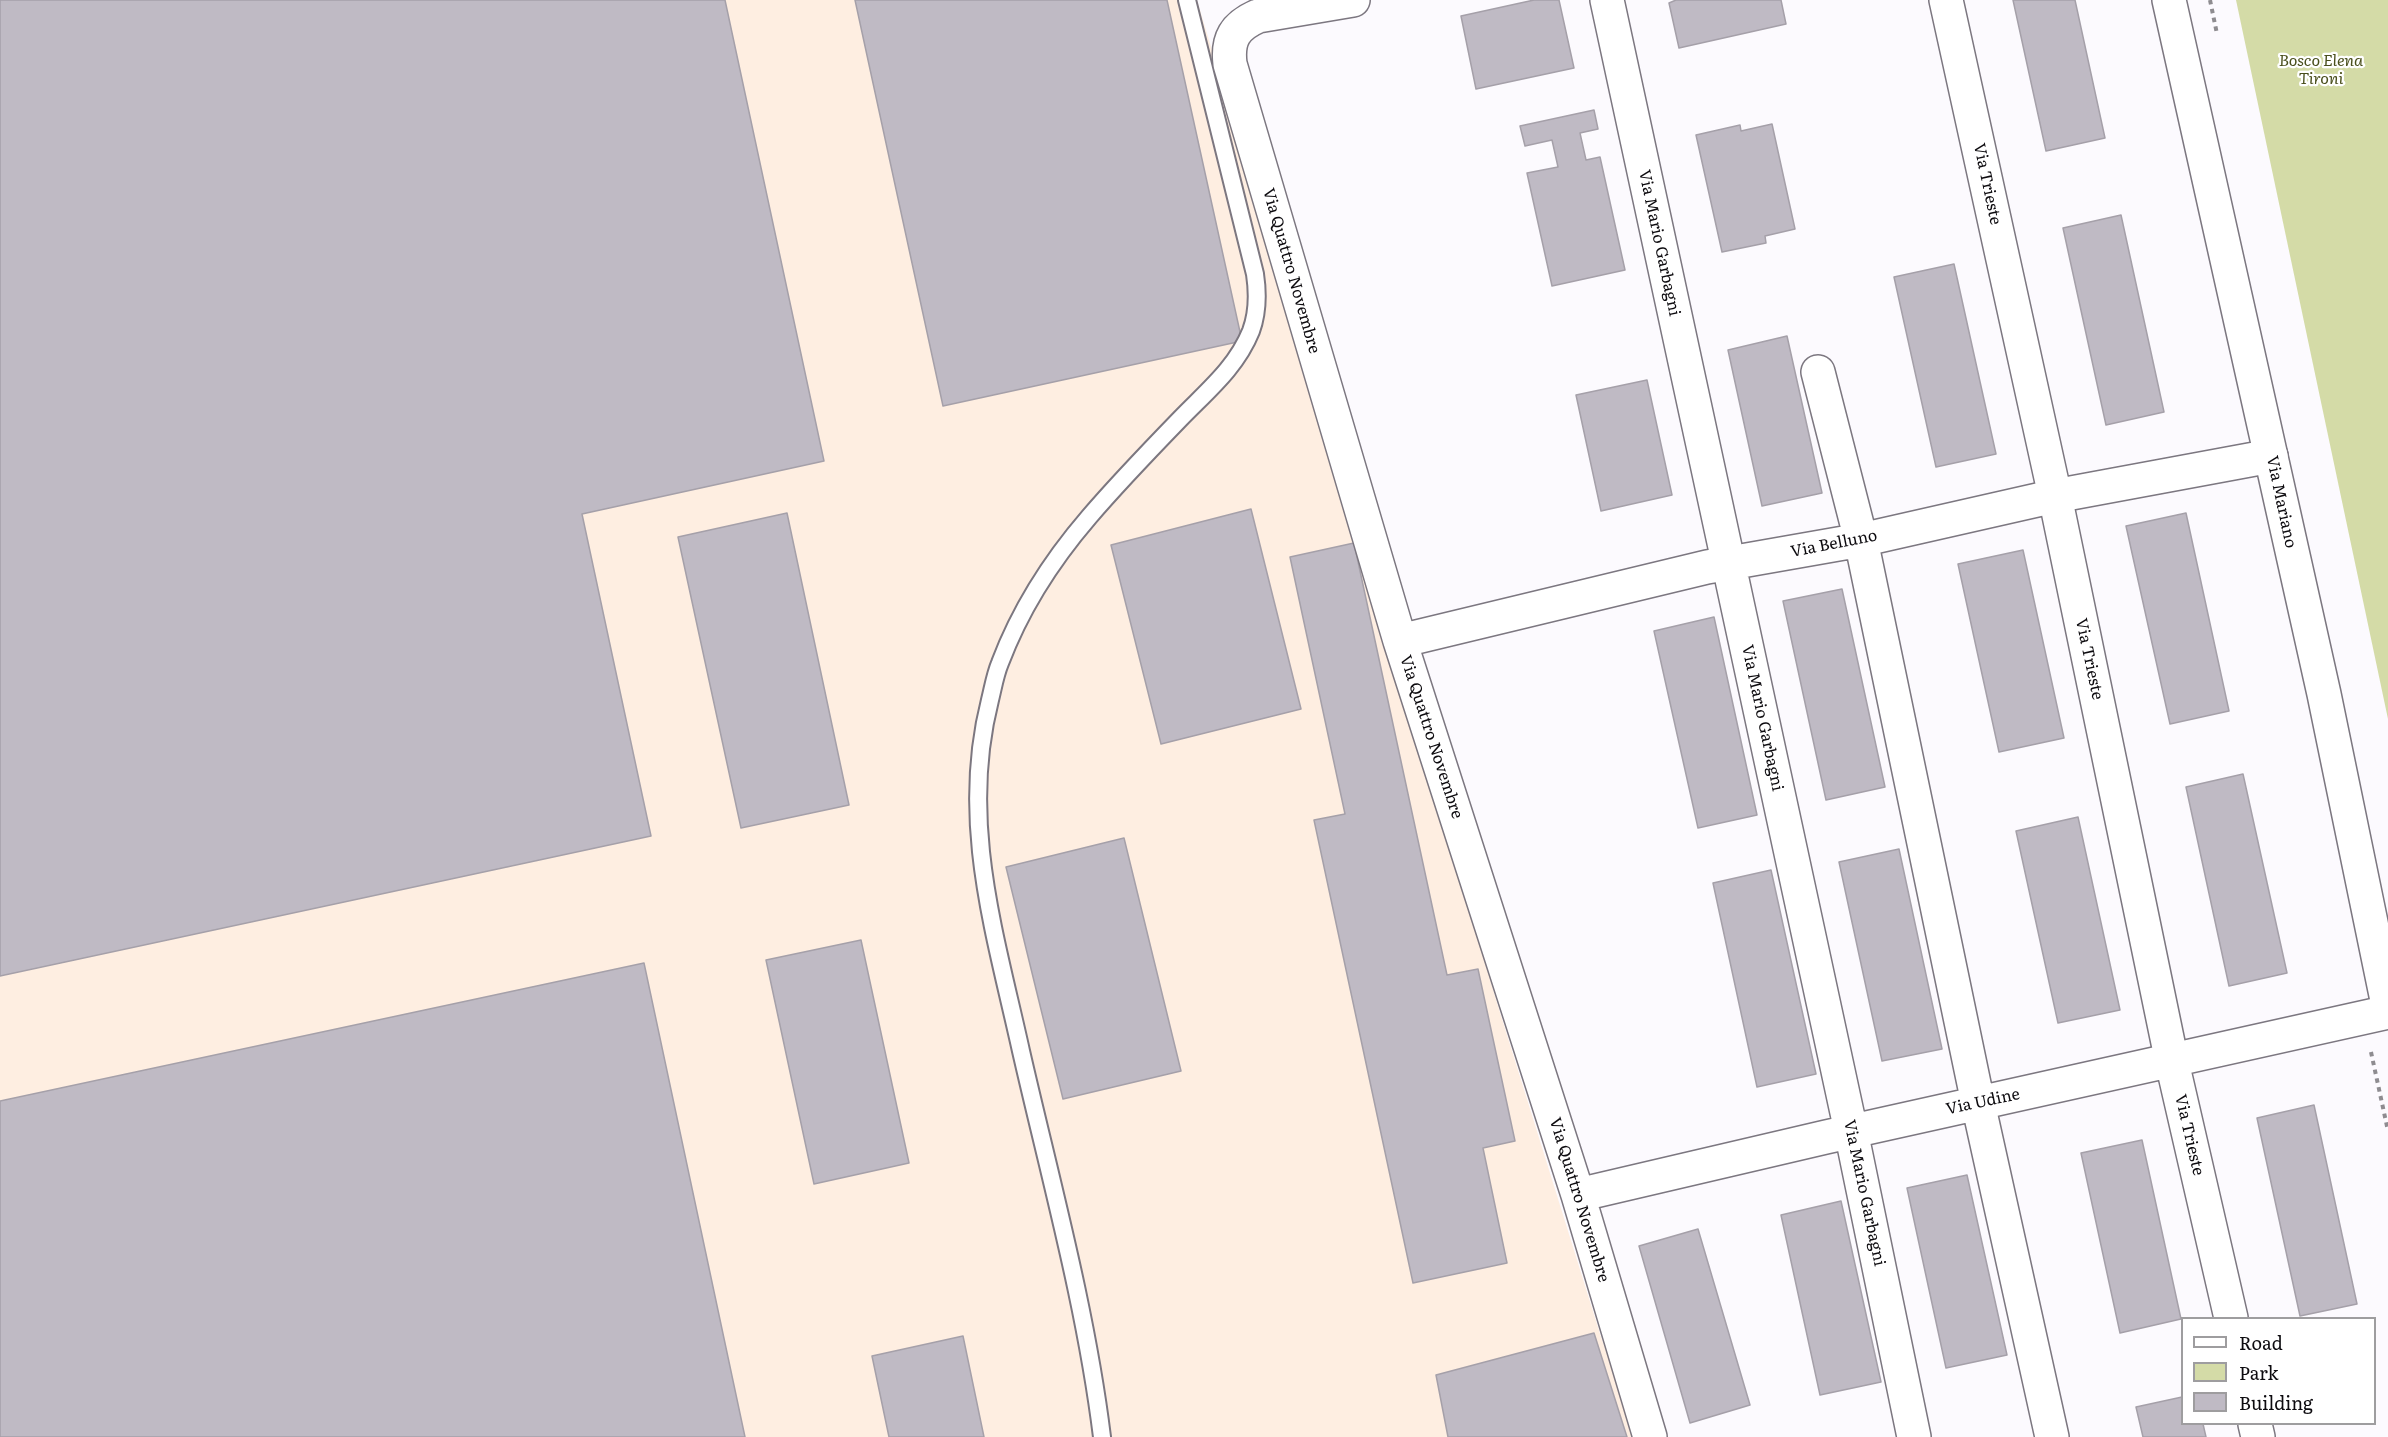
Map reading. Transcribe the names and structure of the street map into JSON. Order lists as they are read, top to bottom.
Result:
{
  "streets": {
    "street": [
      "Via Trieste",
      "Via Mario Garbagni",
      "Via Quattro Novembre",
      "Via Mariano",
      "Via Belluno",
      "Via Udine"
    ]
  },
  "crossings": [
    ["Via Trieste", "Via Belluno"],
    ["Via Trieste", "Via Udine"],
    ["Via Mario Garbagni", "Via Belluno"],
    ["Via Mario Garbagni", "Via Udine"],
    ["Via Quattro Novembre", "Via Belluno"],
    ["Via Quattro Novembre", "Via Udine"],
    ["Via Mariano", "Via Belluno"]
  ],
  "parks": ["Bosco Elena Tironi"],
  "legend": ["Road", "Park", "Building"]
}
